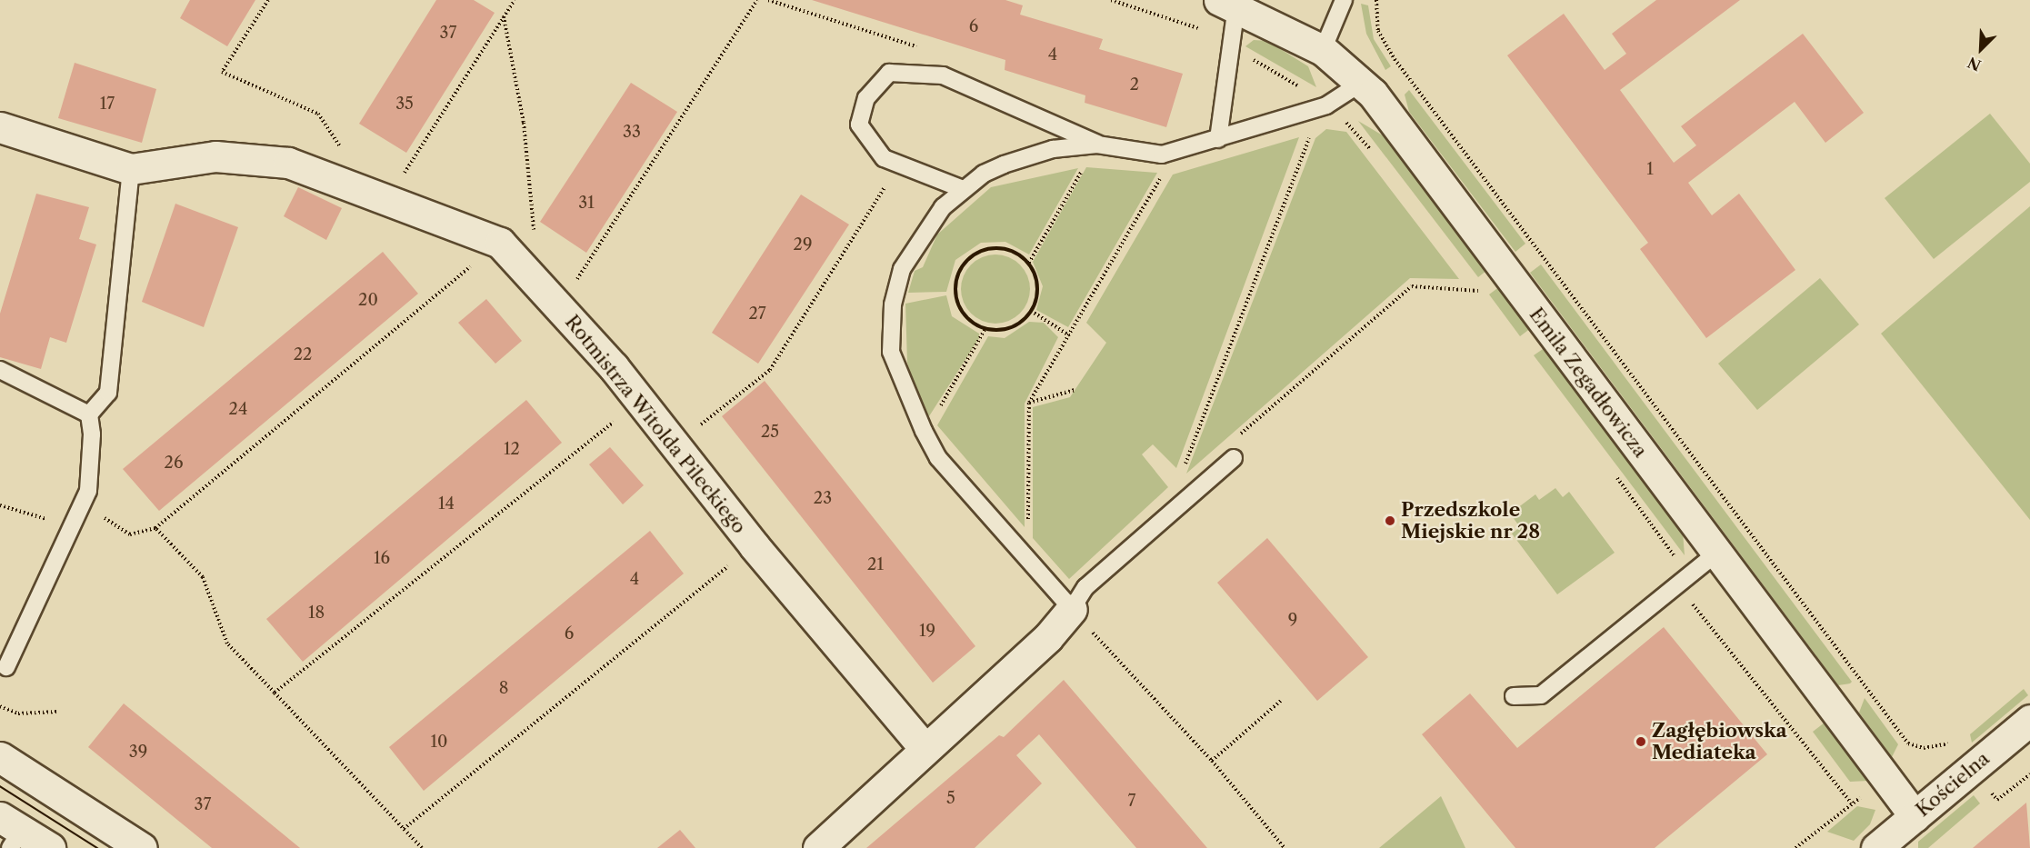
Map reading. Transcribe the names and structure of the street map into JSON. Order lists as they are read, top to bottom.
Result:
{
  "streets": {
    "street": ["Emila Zegadłowicza", "Rotmistrza Witolda Pileckiego", "Kościelna"]
  },
  "crossings": [
    ["Emila Zegadłowicza", "Kościelna"]
  ],
  "places": ["Przedszkole Miejskie nr 28", "Zagłębiowska Mediateka"],
  "house_numbers": [
    "6",
    "37",
    "4",
    "2",
    "17",
    "35",
    "33",
    "1",
    "31",
    "29",
    "20",
    "27",
    "22",
    "24",
    "25",
    "12",
    "26",
    "23",
    "14",
    "16",
    "21",
    "4",
    "18",
    "9",
    "19",
    "6",
    "8",
    "10",
    "39",
    "5",
    "7",
    "37"
  ],
  "north": "bottom left"
}
